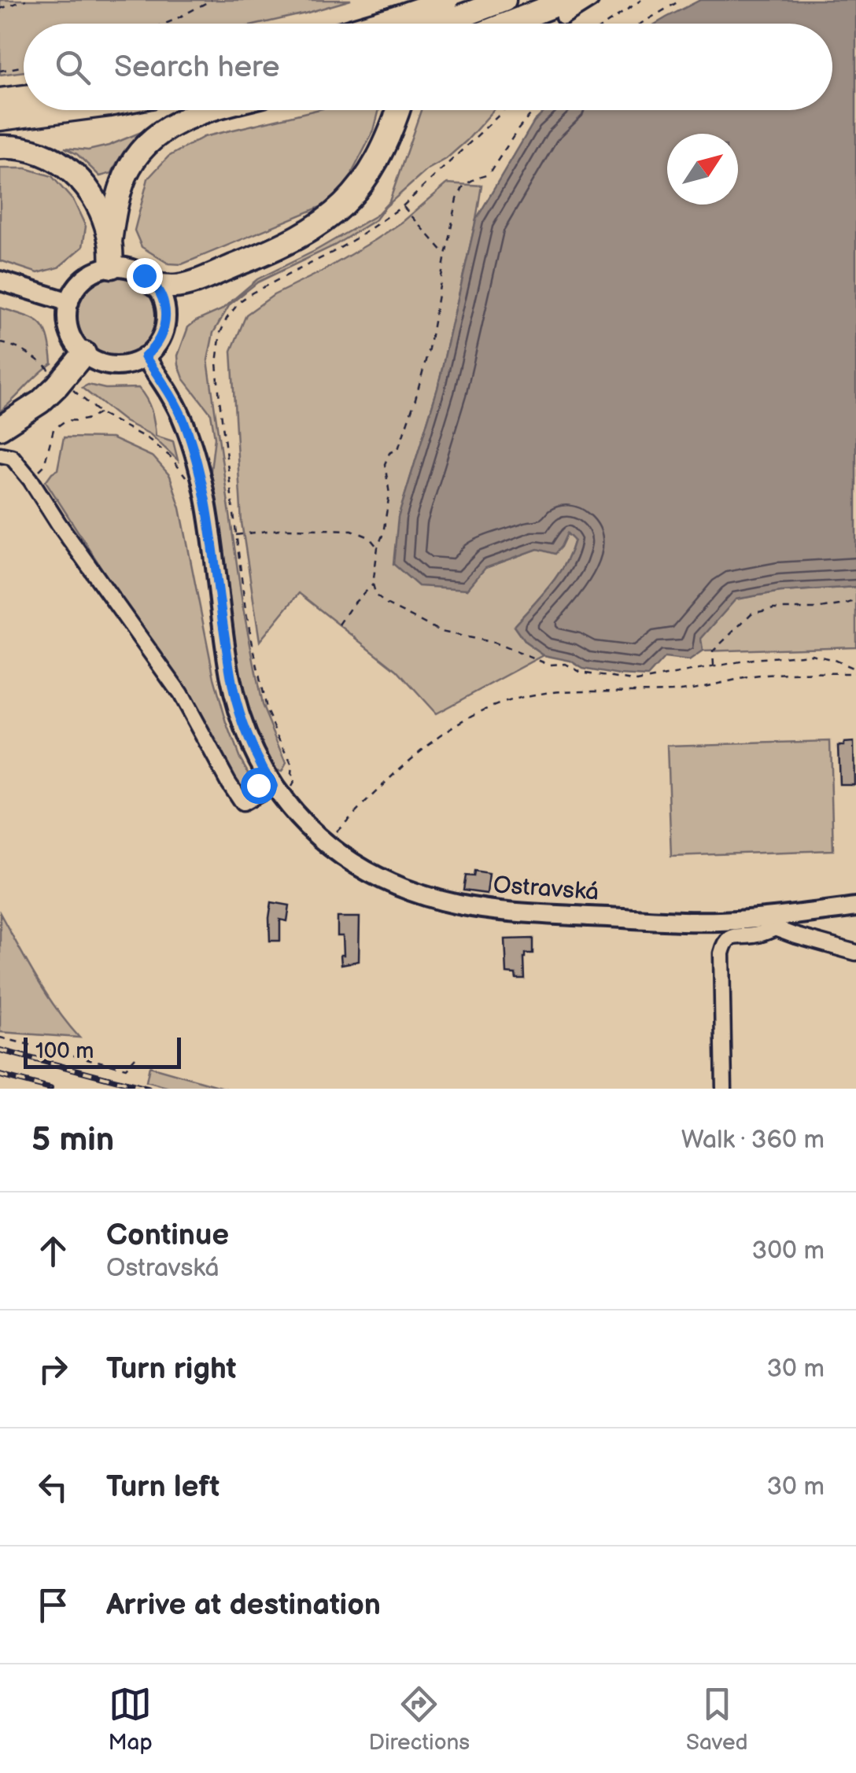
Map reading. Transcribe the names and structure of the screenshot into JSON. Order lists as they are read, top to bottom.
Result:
{
  "streets": {
    "main road": ["Ostravská"]
  },
  "scale_bar": "100 m",
  "north": "top right",
  "page": {
    "search": "Search here",
    "scale": "100 m",
    "heading": ["5 min", "Walk · 360 m"],
    "list": [
      ["Continue", "Ostravská", "300 m"],
      ["Turn right", "30 m"],
      ["Turn left", "30 m"],
      "Arrive at destination"
    ],
    "nav": ["Map", "Directions", "Saved"]
  }
}
